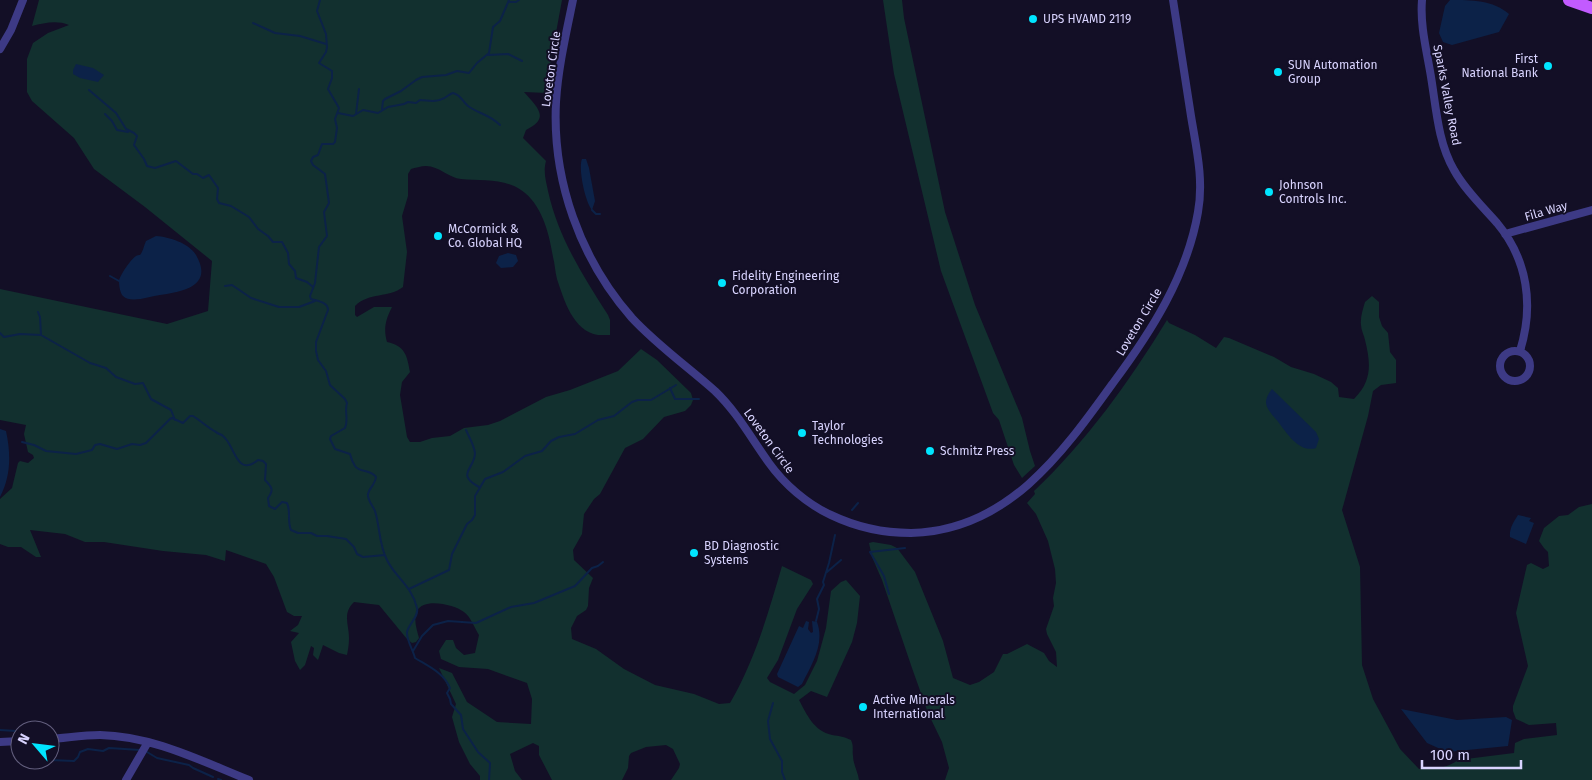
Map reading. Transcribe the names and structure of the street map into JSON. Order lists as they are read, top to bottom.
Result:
{
  "streets": {
    "street": ["Loveton Circle", "Sparks Valley Road", "Fila Way"]
  },
  "crossings": [
    ["Sparks Valley Road", "Fila Way"]
  ],
  "places": [
    "UPS HVAMD 2119",
    "First National Bank",
    "SUN Automation Group",
    "Johnson Controls Inc.",
    "McCormick & Co. Global HQ",
    "Fidelity Engineering Corporation",
    "Taylor Technologies",
    "Schmitz Press",
    "BD Diagnostic Systems",
    "Active Minerals International"
  ],
  "scale_bar": "100 m",
  "north": "top left"
}
